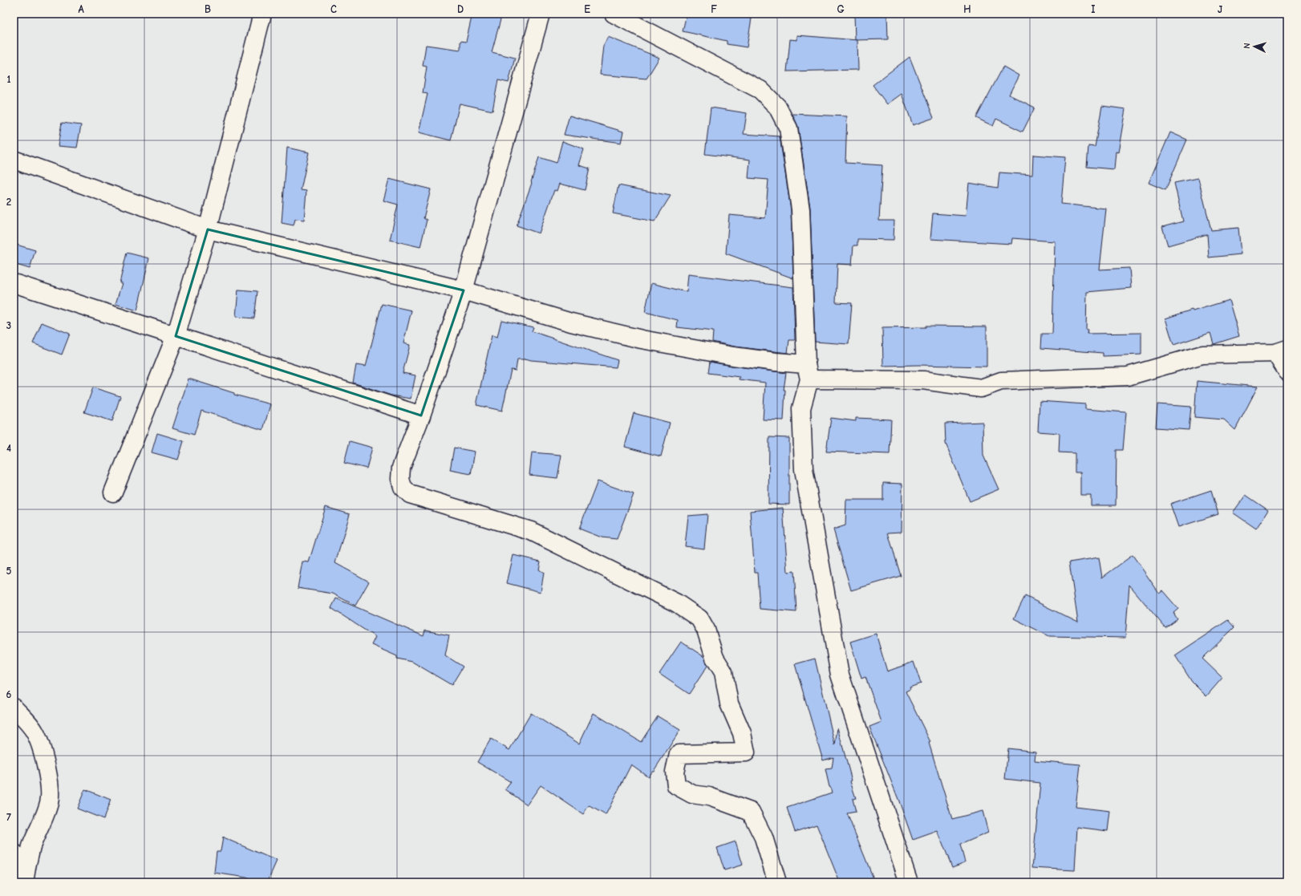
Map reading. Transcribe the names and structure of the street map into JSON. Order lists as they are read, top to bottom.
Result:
{
  "north": "left",
  "grid": {
    "columns": [
      "A",
      "B",
      "C",
      "D",
      "E",
      "F",
      "G",
      "H",
      "I",
      "J"
    ],
    "rows": [
      "1",
      "2",
      "3",
      "4",
      "5",
      "6",
      "7"
    ]
  }
}
